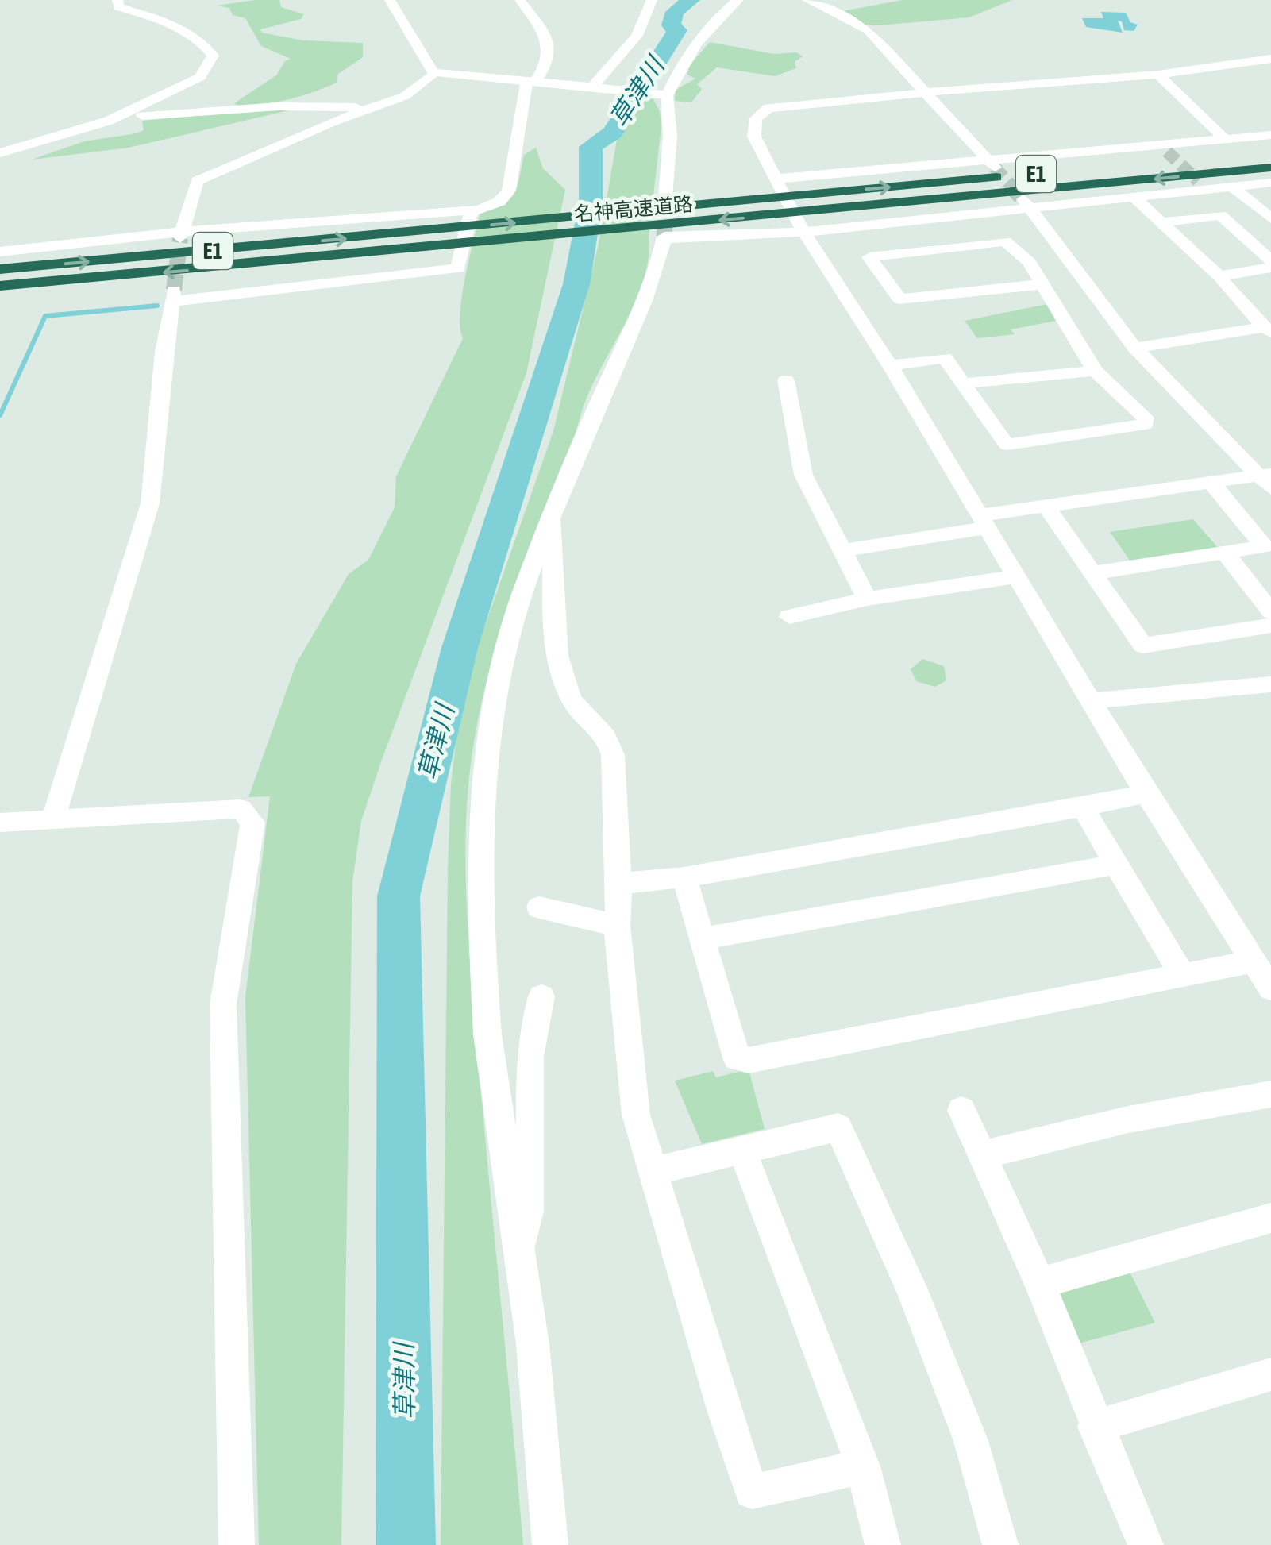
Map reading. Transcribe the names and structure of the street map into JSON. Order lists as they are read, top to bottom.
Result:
{
  "streets": {
    "highway": ["E1", "名神高速道路"]
  },
  "water": ["草津川"]
}
